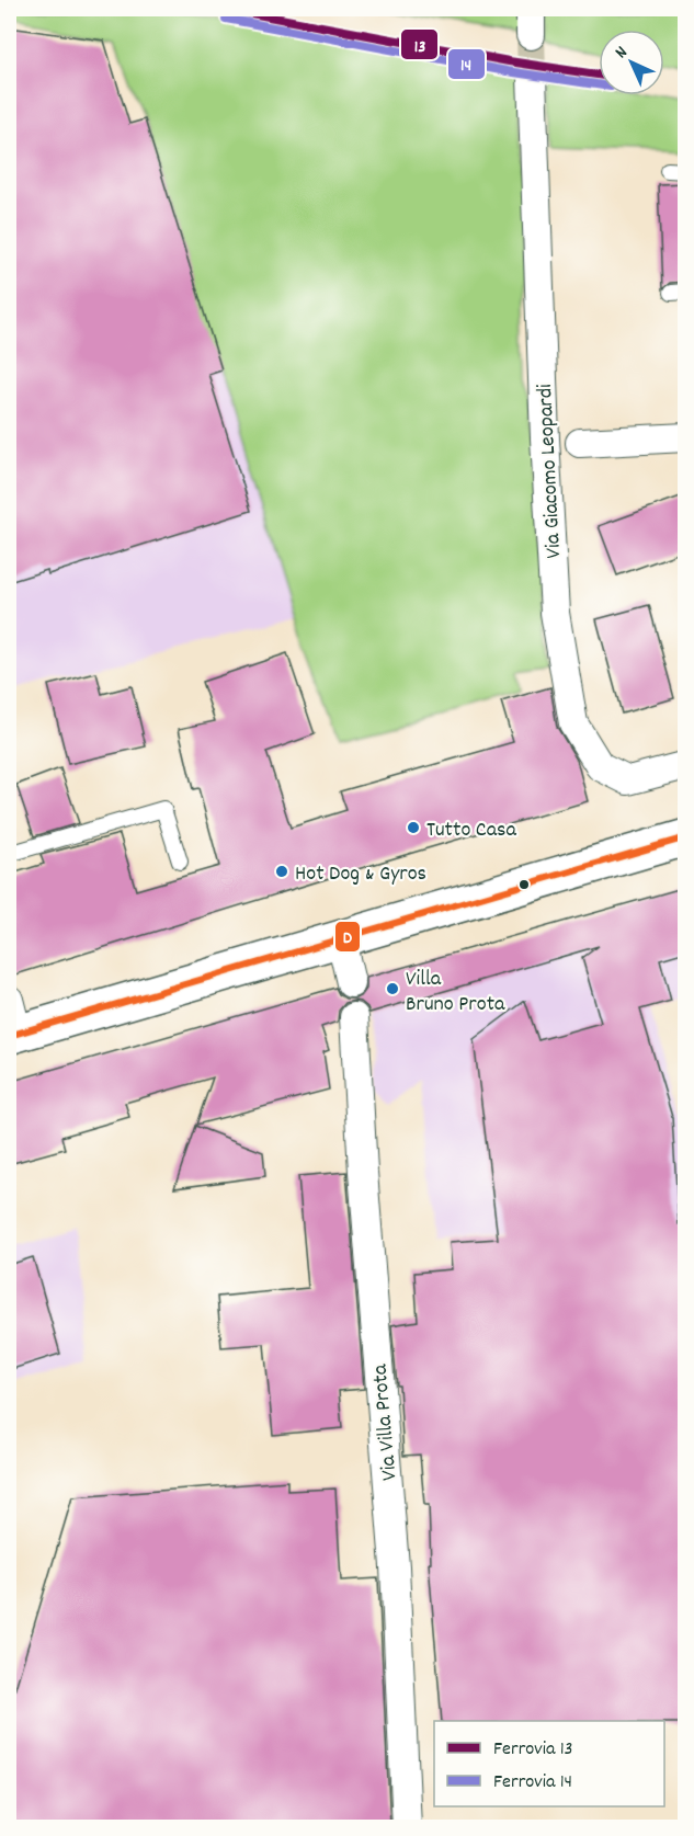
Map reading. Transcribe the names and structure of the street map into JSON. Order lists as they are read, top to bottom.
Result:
{
  "streets": {
    "street": ["Via Giacomo Leopardi", "Via Villa Prota"]
  },
  "places": ["Tutto Casa", "Hot Dog & Gyros", "Villa Bruno Prota"],
  "lines": ["rail line 13", "rail line 14", "transit line D"],
  "legend": ["Ferrovia 13", "Ferrovia 14"],
  "north": "top left"
}
